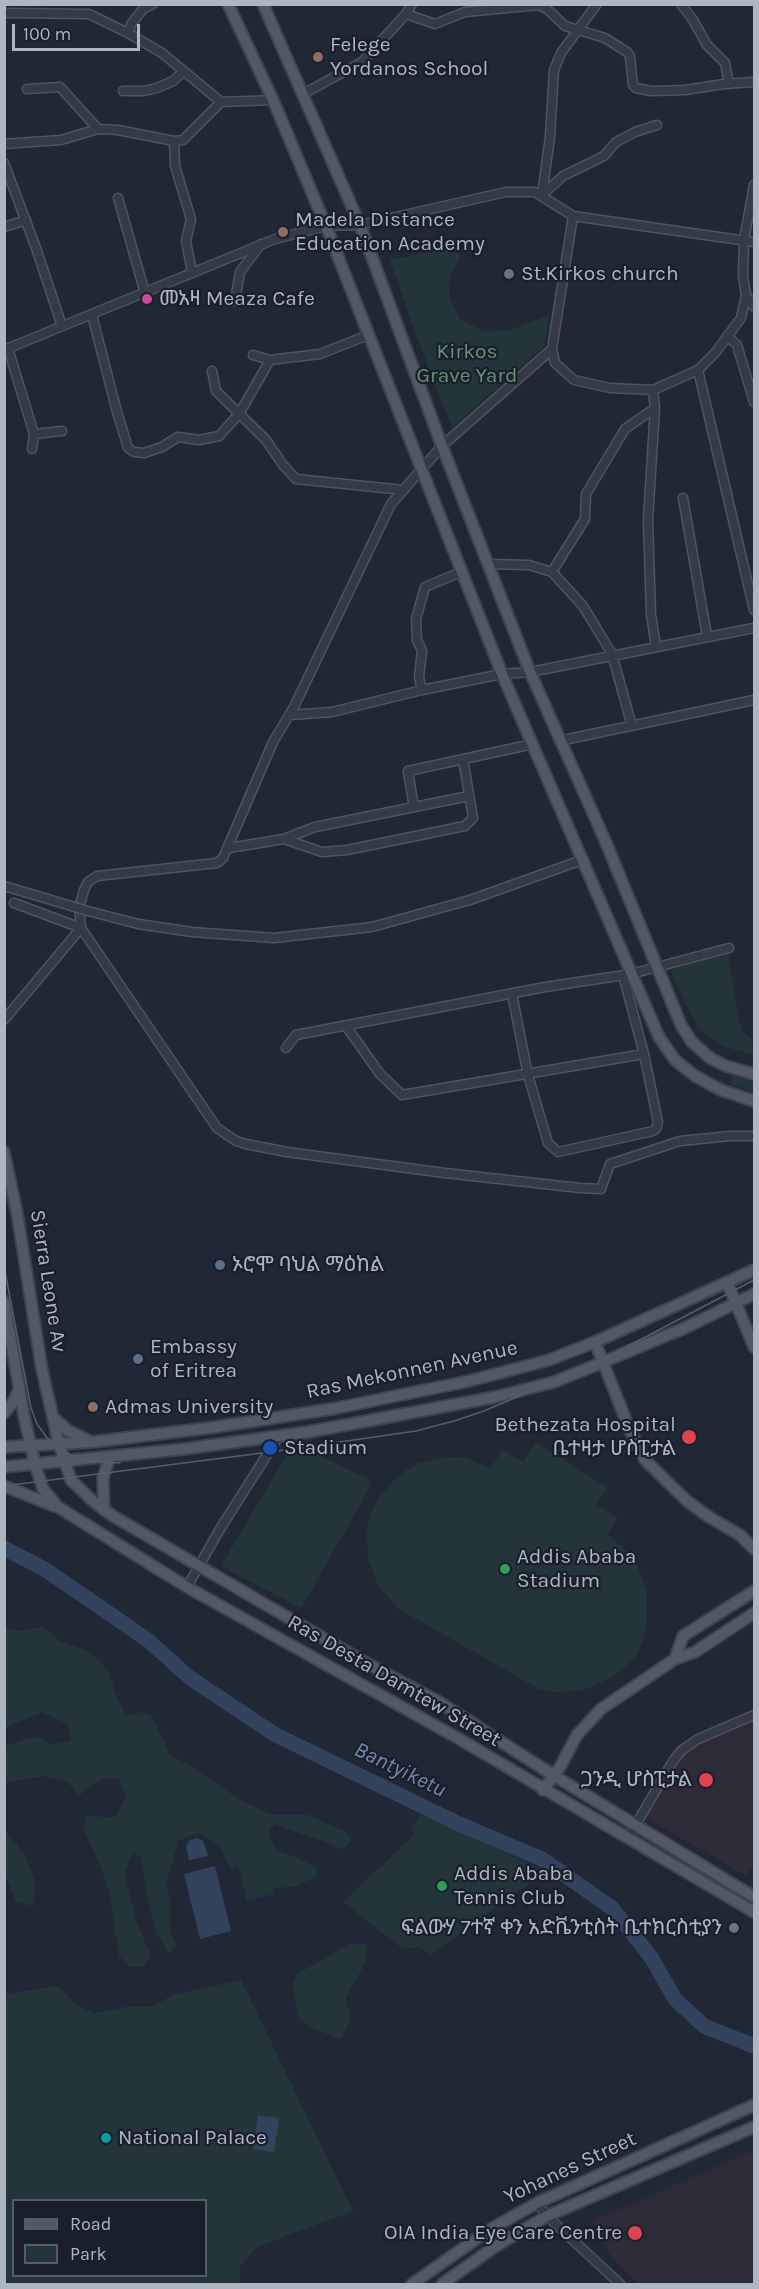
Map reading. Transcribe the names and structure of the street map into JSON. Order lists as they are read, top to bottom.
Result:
{
  "streets": {
    "main road": [
      "Sierra Leone Av",
      "Ras Mekonnen Avenue",
      "Ras Desta Damtew Street",
      "Yohanes Street"
    ]
  },
  "crossings": [
    ["Sierra Leone Av", "Ras Mekonnen Avenue"],
    ["Sierra Leone Av", "Ras Desta Damtew Street"],
    ["Ras Mekonnen Avenue", "Ras Desta Damtew Street"]
  ],
  "water": ["Bantyiketu"],
  "parks": ["Kirkos Grave Yard"],
  "places": [
    "Felege Yordanos School",
    "Madela Distance Education Academy",
    "St.Kirkos church",
    "መአዛ Meaza Cafe",
    "ኦሮሞ ባህል ማዕከል",
    "Embassy of Eritrea",
    "Admas University",
    "Bethezata Hospital ቤተዛታ ሆስፒታል",
    "Stadium",
    "Addis Ababa Stadium",
    "ጋንዲ ሆስፒታል",
    "Addis Ababa Tennis Club",
    "ፍልውሃ 7ተኛ ቀን አድቬንቲስት ቤተክርስቲያን",
    "National Palace",
    "OIA India Eye Care Centre"
  ],
  "legend": ["Road", "Park"],
  "scale_bar": "100 m"
}
